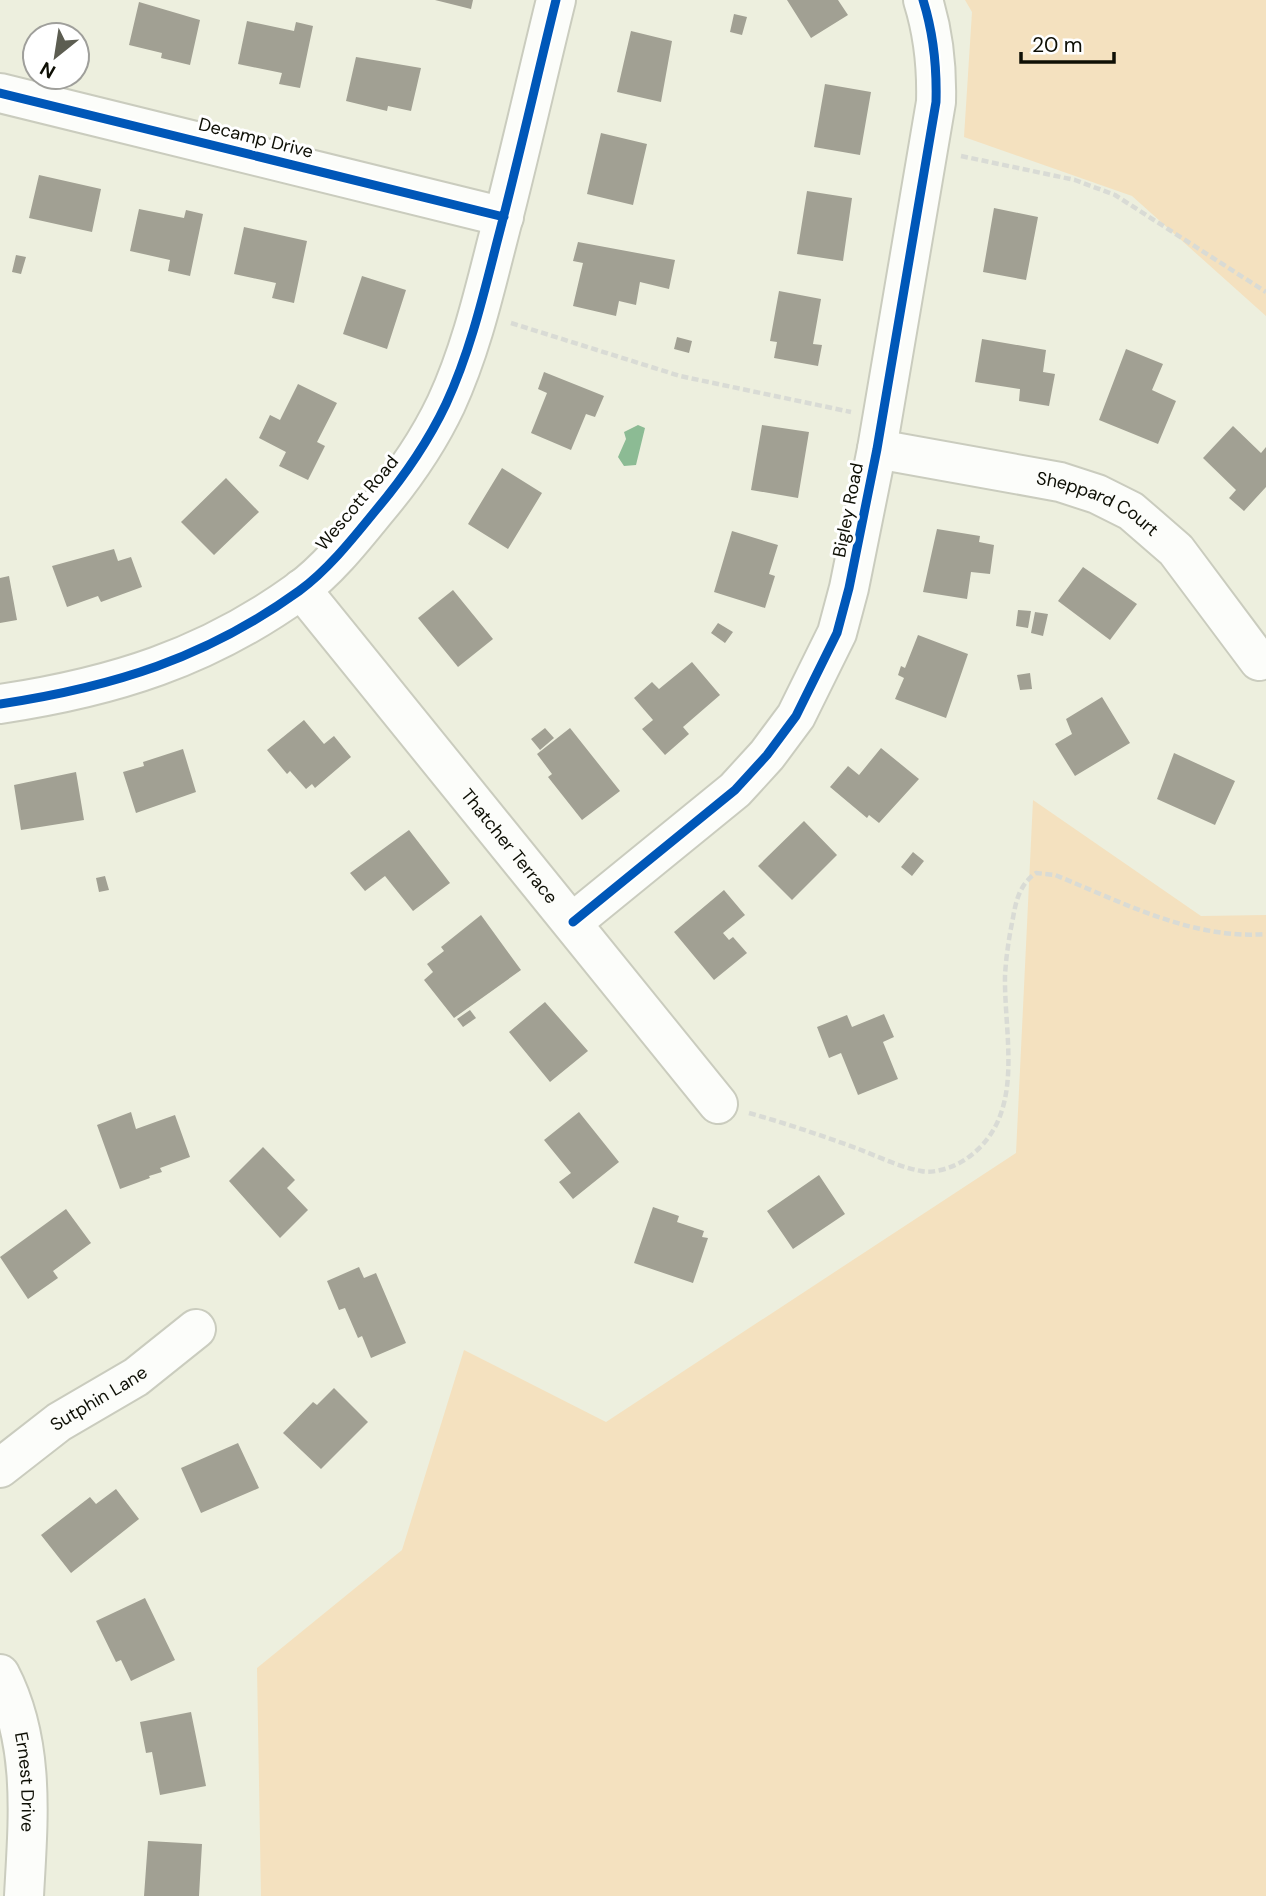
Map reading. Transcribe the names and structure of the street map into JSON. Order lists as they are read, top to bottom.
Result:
{
  "streets": {
    "street": [
      "Decamp Drive",
      "Wescott Road",
      "Sheppard Court",
      "Bigley Road",
      "Thatcher Terrace",
      "Sutphin Lane",
      "Ernest Drive"
    ]
  },
  "crossings": [
    ["Decamp Drive", "Wescott Road"],
    ["Wescott Road", "Thatcher Terrace"],
    ["Sheppard Court", "Bigley Road"],
    ["Bigley Road", "Thatcher Terrace"]
  ],
  "scale_bar": "20 m",
  "north": "bottom left"
}
